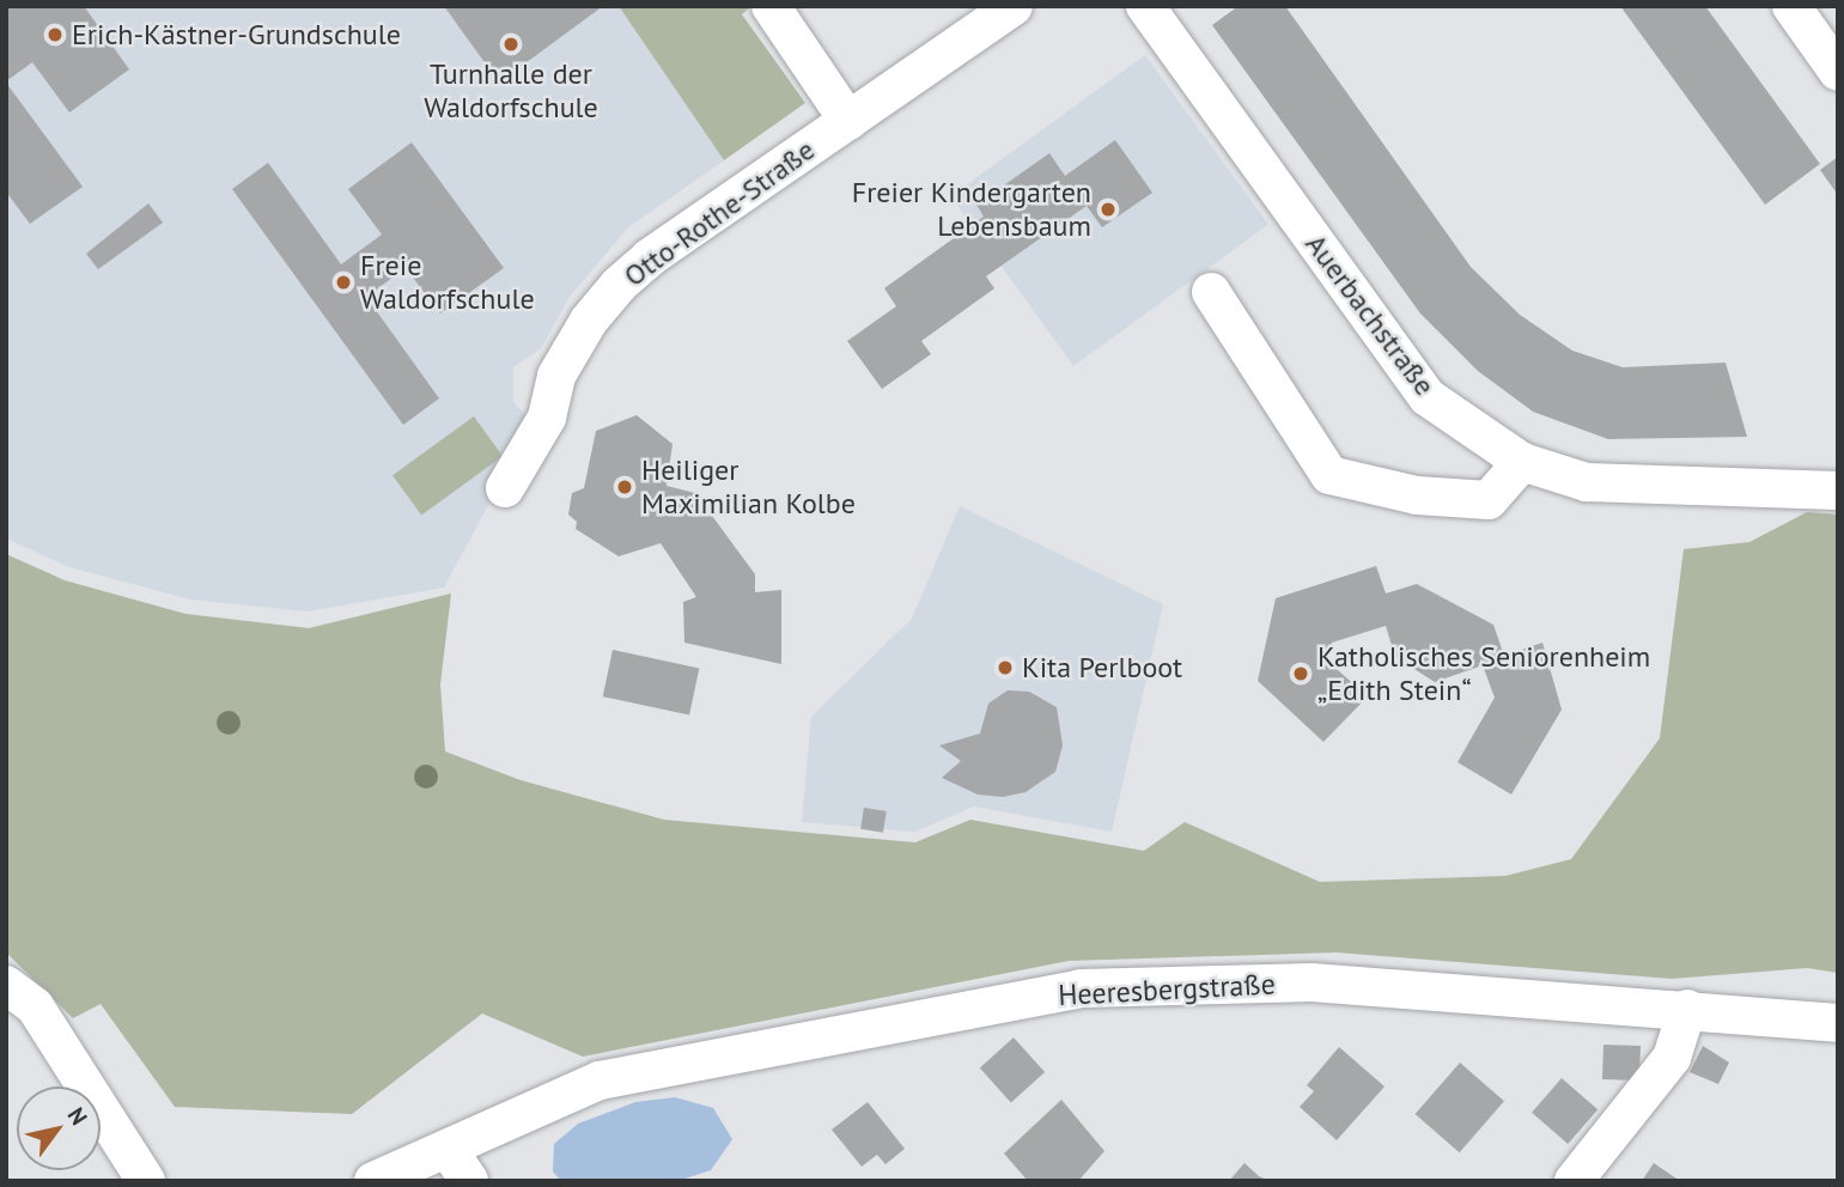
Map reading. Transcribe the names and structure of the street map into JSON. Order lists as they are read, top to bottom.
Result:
{
  "streets": {
    "street": ["Otto-Rothe-Straße", "Auerbachstraße", "Heeresbergstraße"]
  },
  "places": [
    "Erich-Kästner-Grundschule",
    "Turnhalle der Waldorfschule",
    "Freier Kindergarten Lebensbaum",
    "Freie Waldorfschule",
    "Heiliger Maximilian Kolbe",
    "Kita Perlboot",
    "Katholisches Seniorenheim „Edith Stein“"
  ],
  "north": "top right"
}
